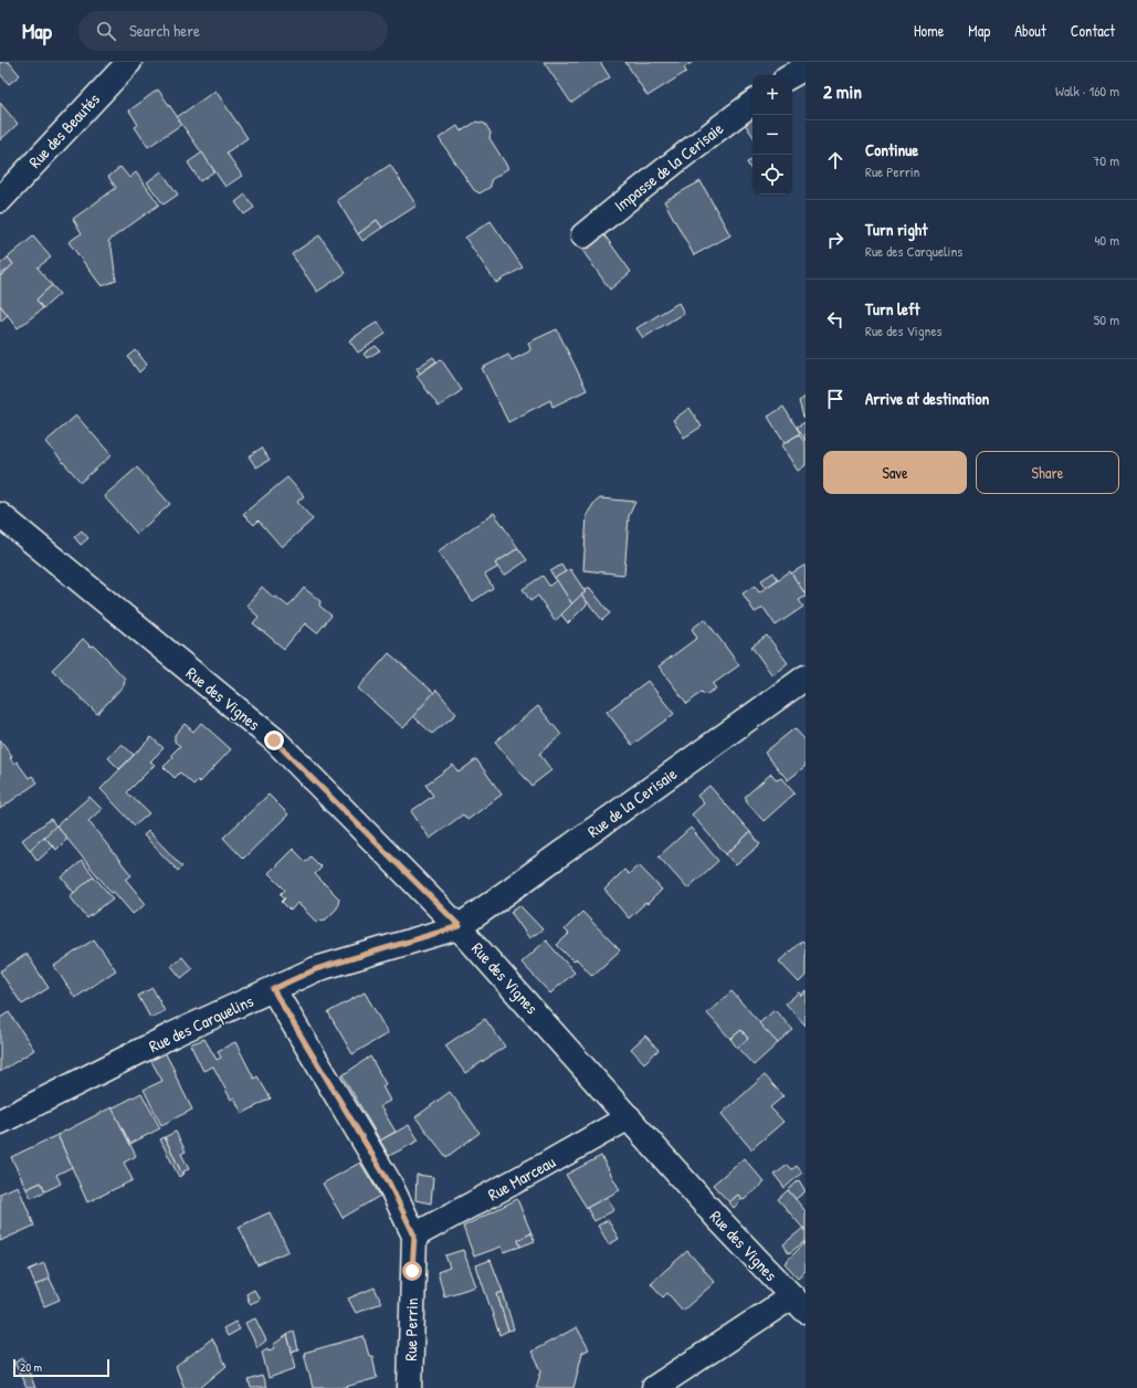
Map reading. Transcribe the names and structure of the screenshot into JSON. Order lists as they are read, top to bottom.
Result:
{
  "streets": {
    "street": [
      "Rue des Beautés",
      "Impasse de la Cerisaie",
      "Rue des Vignes",
      "Rue de la Cerisaie",
      "Rue des Carquelins",
      "Rue Marceau",
      "Rue Perrin"
    ]
  },
  "crossings": [
    ["Rue des Vignes", "Rue de la Cerisaie"],
    ["Rue des Vignes", "Rue des Carquelins"],
    ["Rue des Vignes", "Rue Marceau"],
    ["Rue de la Cerisaie", "Rue des Carquelins"],
    ["Rue des Carquelins", "Rue Perrin"],
    ["Rue Marceau", "Rue Perrin"]
  ],
  "scale_bar": "20 m",
  "page": {
    "header": "Map",
    "search": "Search here",
    "nav": [
      "Home",
      "Map",
      "About",
      "Contact"
    ],
    "heading": ["2 min", "Walk · 160 m"],
    "map_buttons": ["+", "−"],
    "list": [
      ["Continue", "Rue Perrin", "70 m"],
      ["Turn right", "Rue des Carquelins", "40 m"],
      ["Turn left", "Rue des Vignes", "50 m"],
      "Arrive at destination"
    ],
    "buttons": ["Save", "Share"],
    "scale": "20 m"
  }
}
